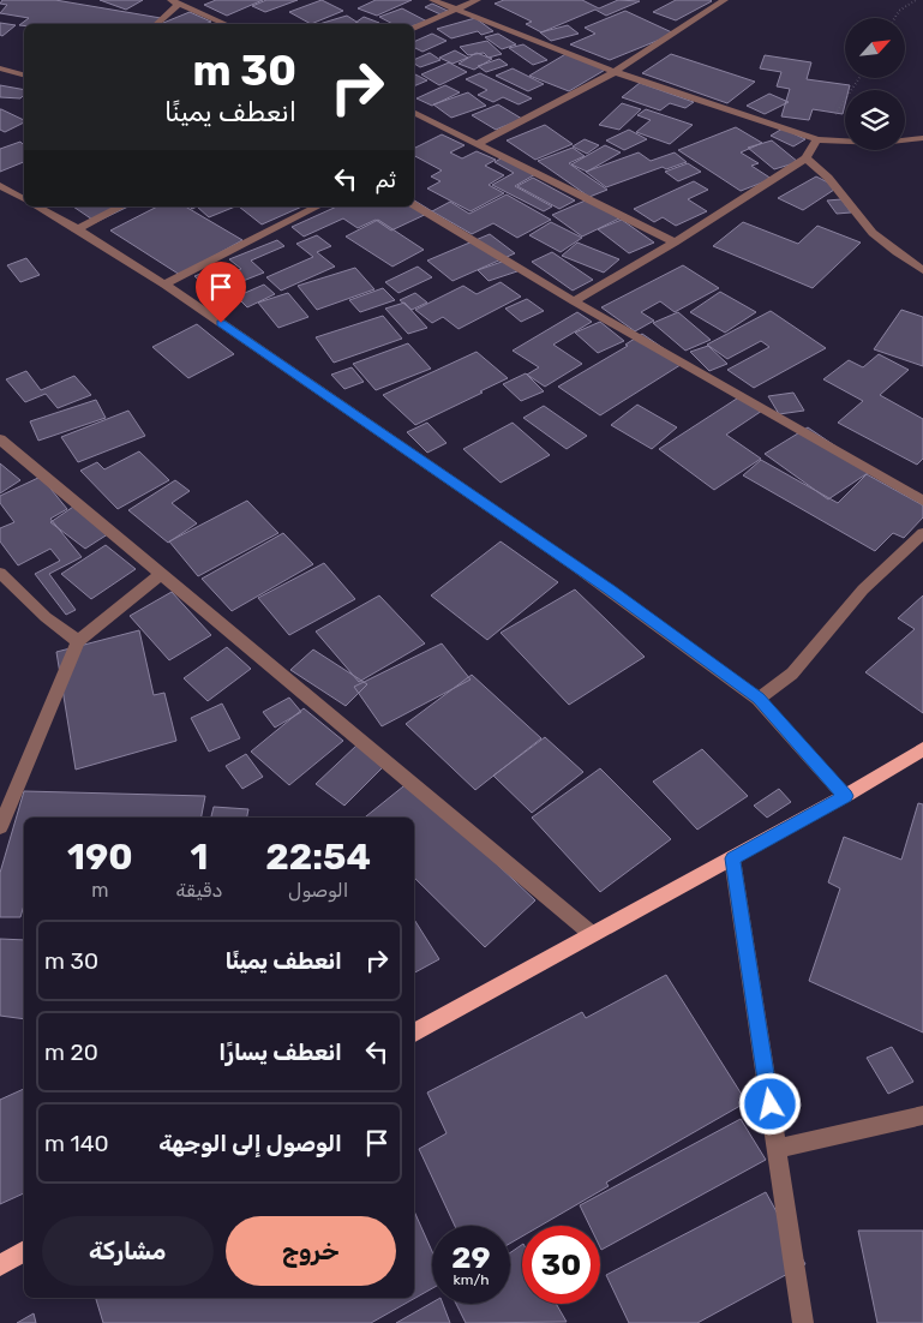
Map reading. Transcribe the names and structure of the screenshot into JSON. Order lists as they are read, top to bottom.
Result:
{
  "north": "top right",
  "page": {
    "turn": ["30 m", "انعطف يمينًا"],
    "then": "ثم",
    "eta": [
      "22:54",
      "الوصول",
      "1",
      "دقيقة",
      "190",
      "m"
    ],
    "list": [
      {
        "name": "انعطف يمينًا",
        "value": "30 m"
      },
      {
        "name": "انعطف يسارًا",
        "value": "20 m"
      },
      {
        "name": "الوصول إلى الوجهة",
        "value": "140 m"
      }
    ],
    "buttons": ["خروج", "مشاركة"],
    "speed": "29 km/h",
    "limit": "30"
  }
}
